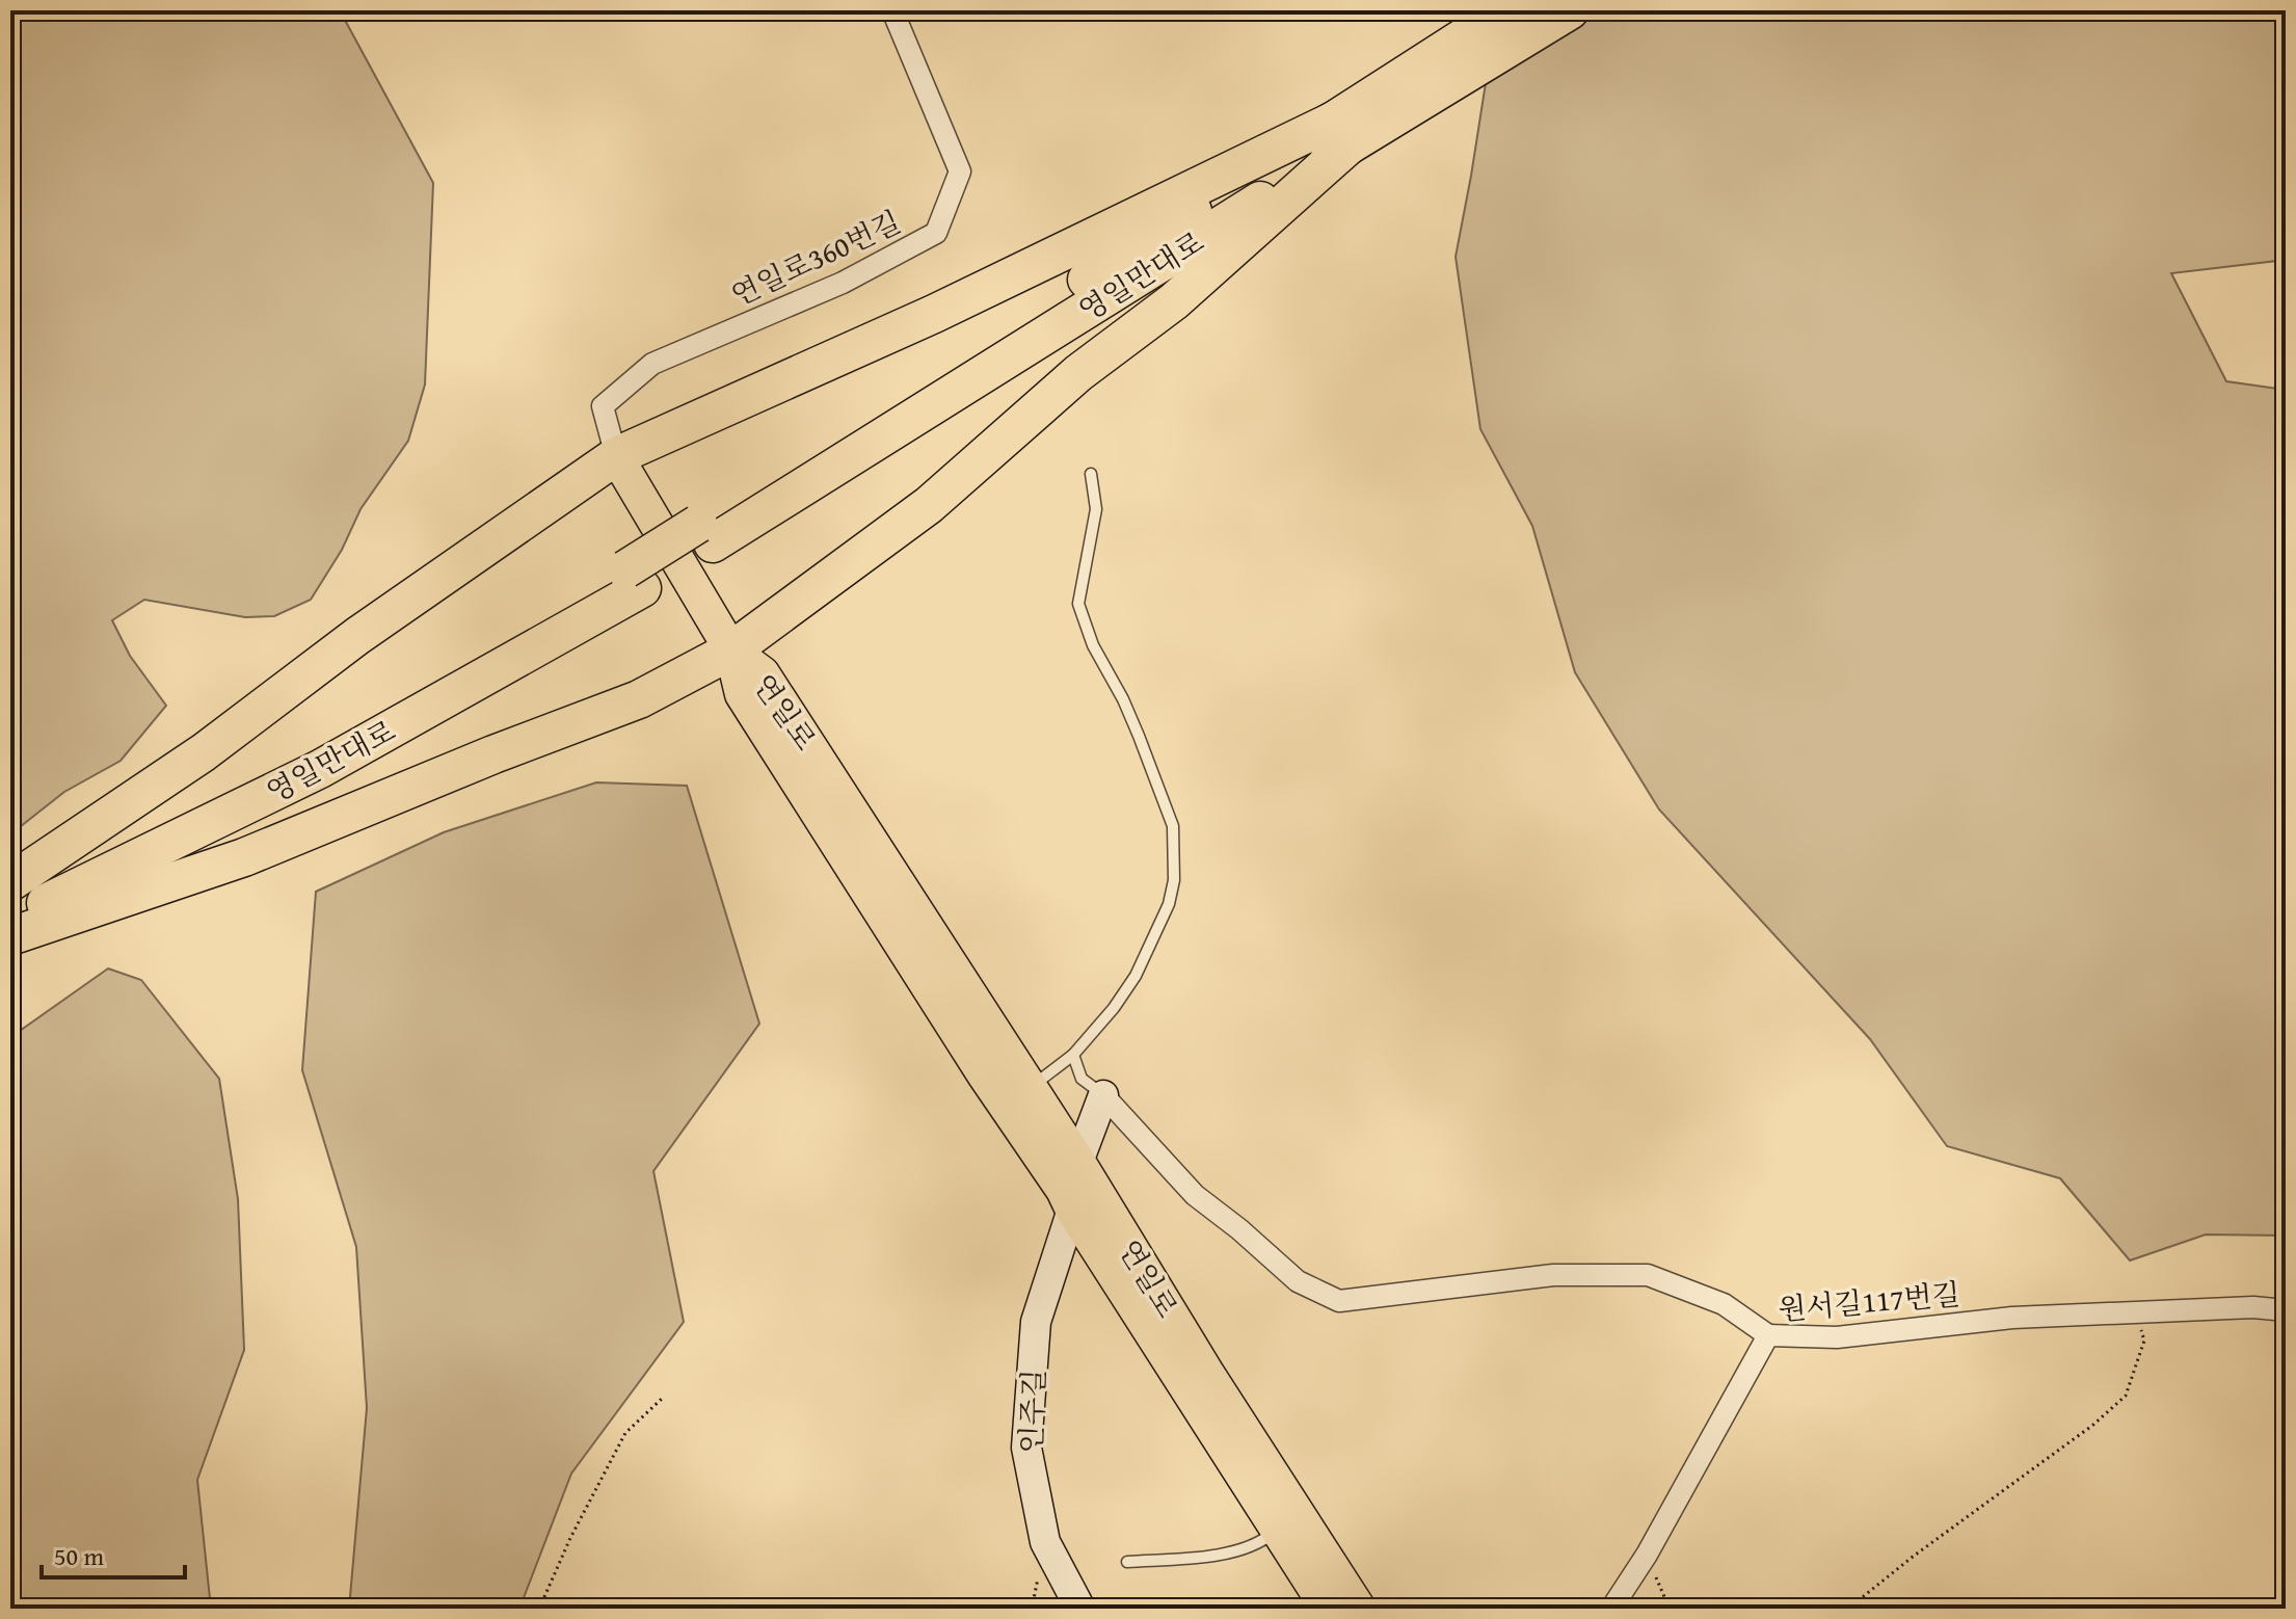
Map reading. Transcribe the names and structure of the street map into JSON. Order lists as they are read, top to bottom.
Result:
{
  "streets": {
    "highway": ["영일만대로"],
    "main road": ["연일로"],
    "street": ["연일로360번길", "원서길117번길", "인주길"]
  },
  "crossings": [
    ["연일로", "인주길"]
  ],
  "scale_bar": "50 m"
}
